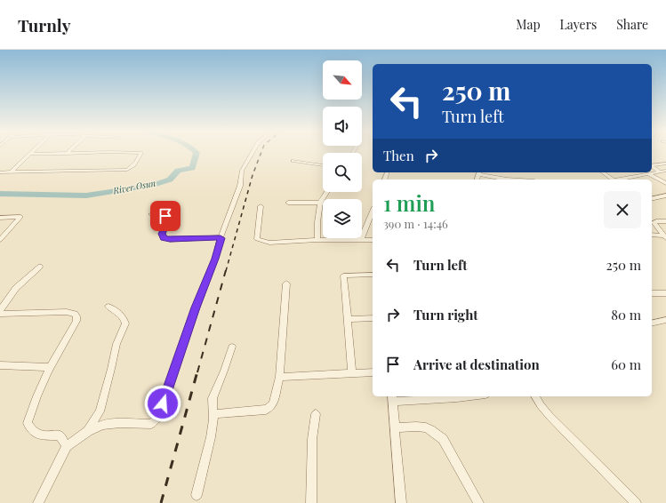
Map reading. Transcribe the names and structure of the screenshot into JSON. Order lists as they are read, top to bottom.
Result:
{
  "water": ["River Osun"],
  "north": "bottom right",
  "page": {
    "header": "Turnly",
    "nav": ["Map", "Layers", "Share"],
    "turn": ["250 m", "Turn left"],
    "then": "Then",
    "heading": ["1 min", "390 m · 14:46"],
    "list": [
      {
        "name": "Turn left",
        "value": "250 m"
      },
      {
        "name": "Turn right",
        "value": "80 m"
      },
      {
        "name": "Arrive at destination",
        "value": "60 m"
      }
    ]
  }
}
